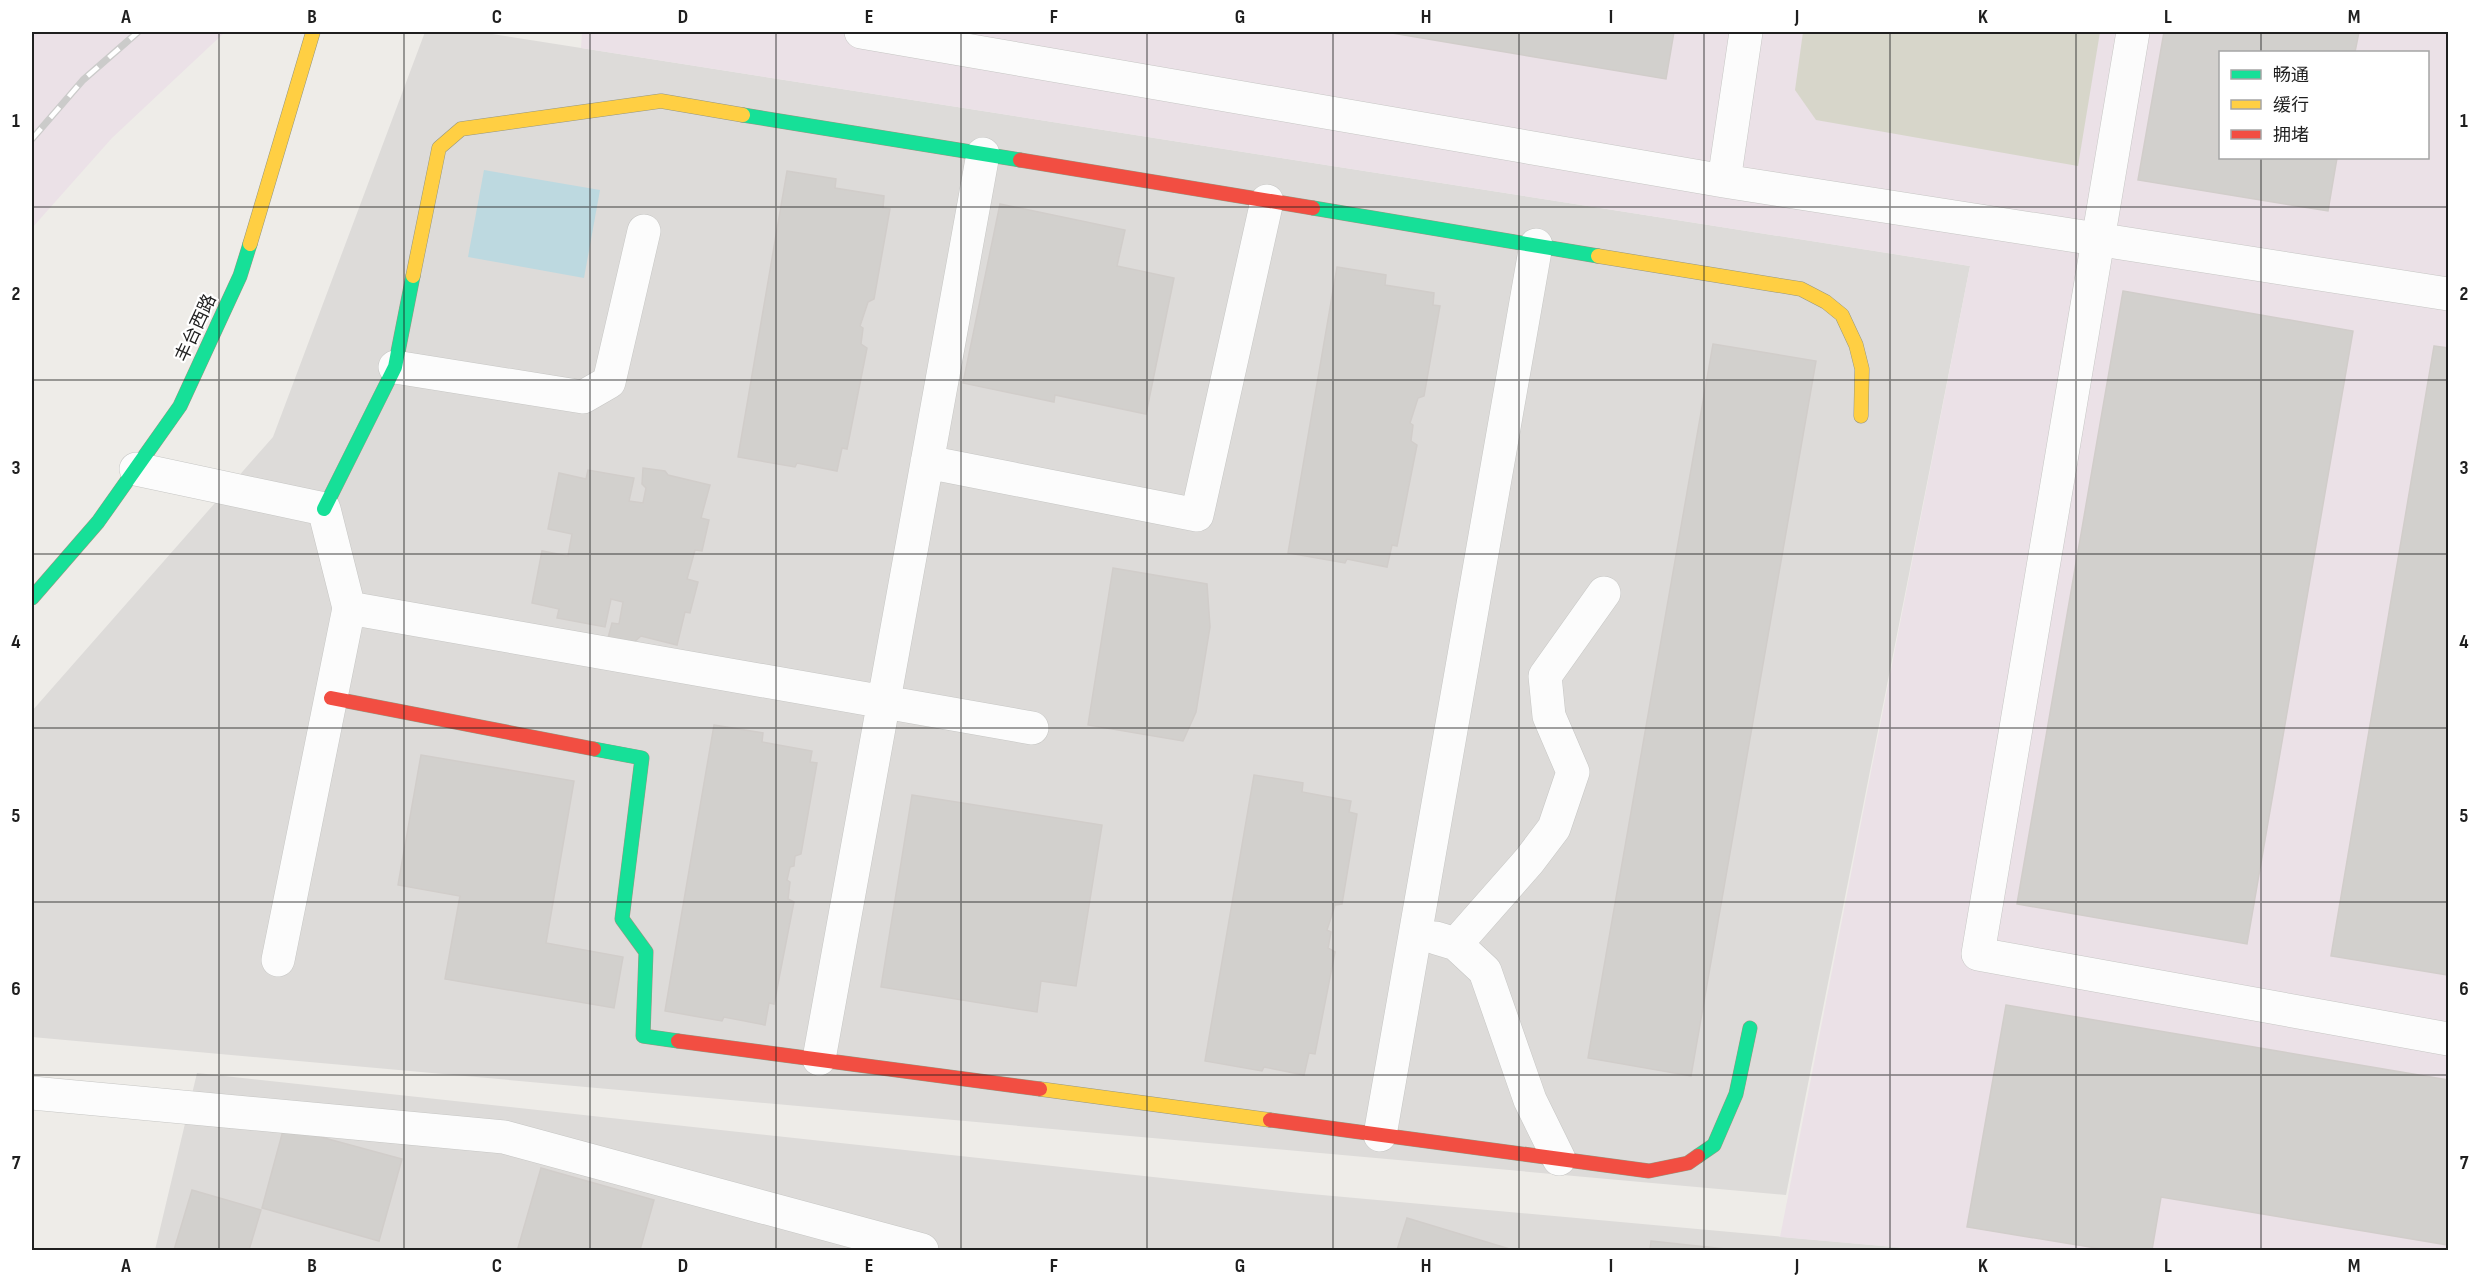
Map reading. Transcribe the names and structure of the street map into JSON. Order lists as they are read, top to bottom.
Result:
{
  "streets": {
    "street": ["丰台西路"]
  },
  "legend": ["畅通", "缓行", "拥堵"],
  "grid": {
    "columns": [
      "A",
      "B",
      "C",
      "D",
      "E",
      "F",
      "G",
      "H",
      "I",
      "J",
      "K",
      "L",
      "M"
    ],
    "rows": [
      "1",
      "2",
      "3",
      "4",
      "5",
      "6",
      "7"
    ]
  }
}
